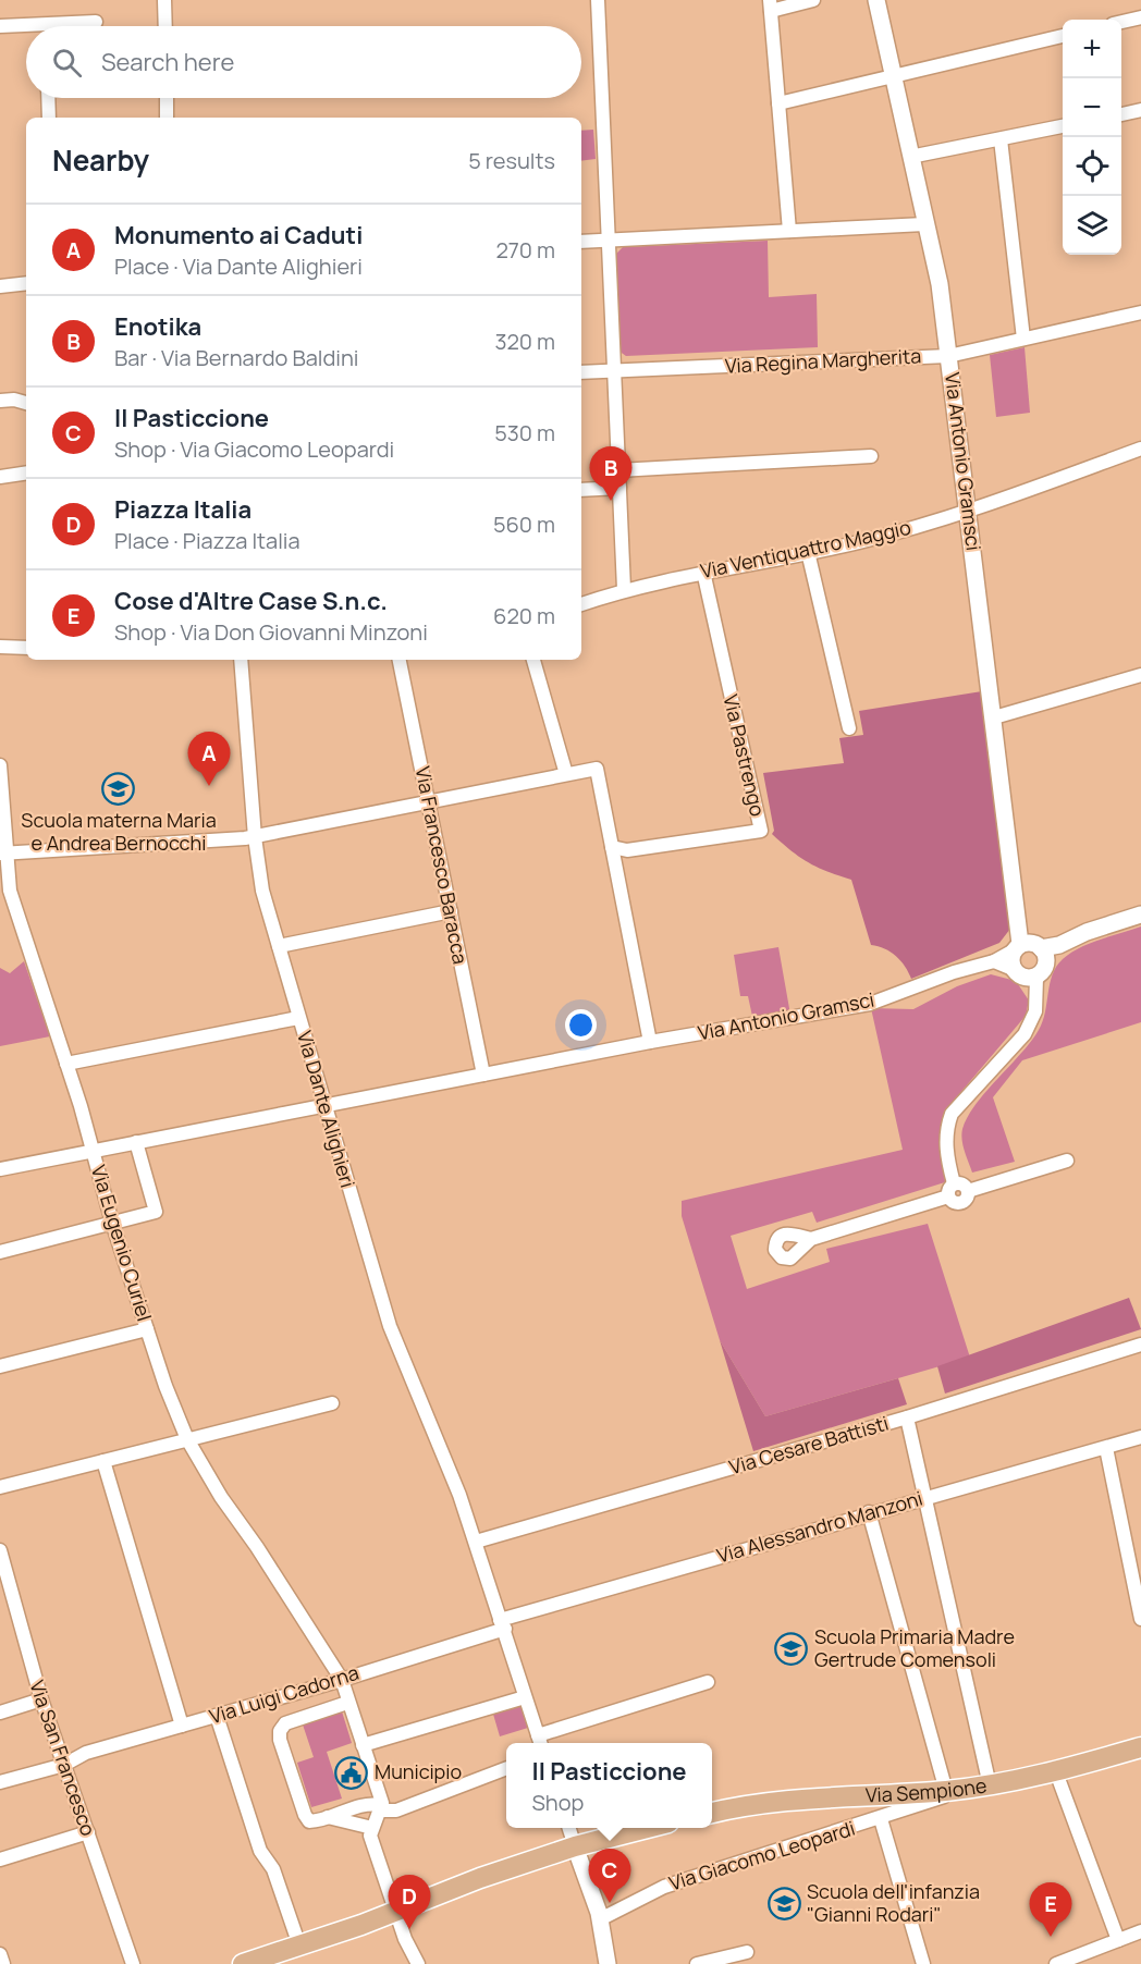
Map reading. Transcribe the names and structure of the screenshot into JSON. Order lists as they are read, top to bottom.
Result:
{
  "streets": {
    "main road": ["Via Sempione"],
    "street": [
      "Via Regina Margherita",
      "Via Antonio Gramsci",
      "Via Ventiquattro Maggio",
      "Via Pastrengo",
      "Via Francesco Baracca",
      "Via Dante Alighieri",
      "Via Eugenio Curiel",
      "Via Cesare Battisti",
      "Via Alessandro Manzoni",
      "Via Luigi Cadorna",
      "Via San Francesco",
      "Via Giacomo Leopardi"
    ]
  },
  "crossings": [
    ["Via Regina Margherita", "Via Antonio Gramsci"],
    ["Via Antonio Gramsci", "Via Ventiquattro Maggio"],
    ["Via Antonio Gramsci", "Via Francesco Baracca"],
    ["Via Antonio Gramsci", "Via Dante Alighieri"],
    ["Via Ventiquattro Maggio", "Via Pastrengo"],
    ["Via Dante Alighieri", "Via Cesare Battisti"],
    ["Via Dante Alighieri", "Via Alessandro Manzoni"],
    ["Via Dante Alighieri", "Via Luigi Cadorna"],
    ["Via Eugenio Curiel", "Via Luigi Cadorna"],
    ["Via Alessandro Manzoni", "Via Luigi Cadorna"],
    ["Via Luigi Cadorna", "Via San Francesco"],
    ["Via Sempione", "Via Giacomo Leopardi"]
  ],
  "places": {
    "school or university": ["Scuola materna Maria e Andrea Bernocchi", "Scuola Primaria Madre Gertrude Comensoli", "Scuola dell'infanzia \"Gianni Rodari\""],
    "public building": ["Municipio"]
  },
  "page": {
    "map_buttons": ["+", "−"],
    "search": "Search here",
    "heading": ["Nearby", "5 results"],
    "list": [
      {
        "mark": "A",
        "name": "Monumento ai Caduti",
        "note": "Place · Via Dante Alighieri",
        "value": "270 m"
      },
      {
        "mark": "B",
        "name": "Enotika",
        "note": "Bar · Via Bernardo Baldini",
        "value": "320 m"
      },
      {
        "mark": "C",
        "name": "Il Pasticcione",
        "note": "Shop · Via Giacomo Leopardi",
        "value": "530 m"
      },
      {
        "mark": "D",
        "name": "Piazza Italia",
        "note": "Place · Piazza Italia",
        "value": "560 m"
      },
      {
        "mark": "E",
        "name": "Cose d'Altre Case S.n.c.",
        "note": "Shop · Via Don Giovanni Minzoni",
        "value": "620 m"
      }
    ],
    "pins": [
      "B",
      "A",
      "C",
      "D",
      "E"
    ],
    "popup": ["Il Pasticcione", "Shop"]
  }
}
